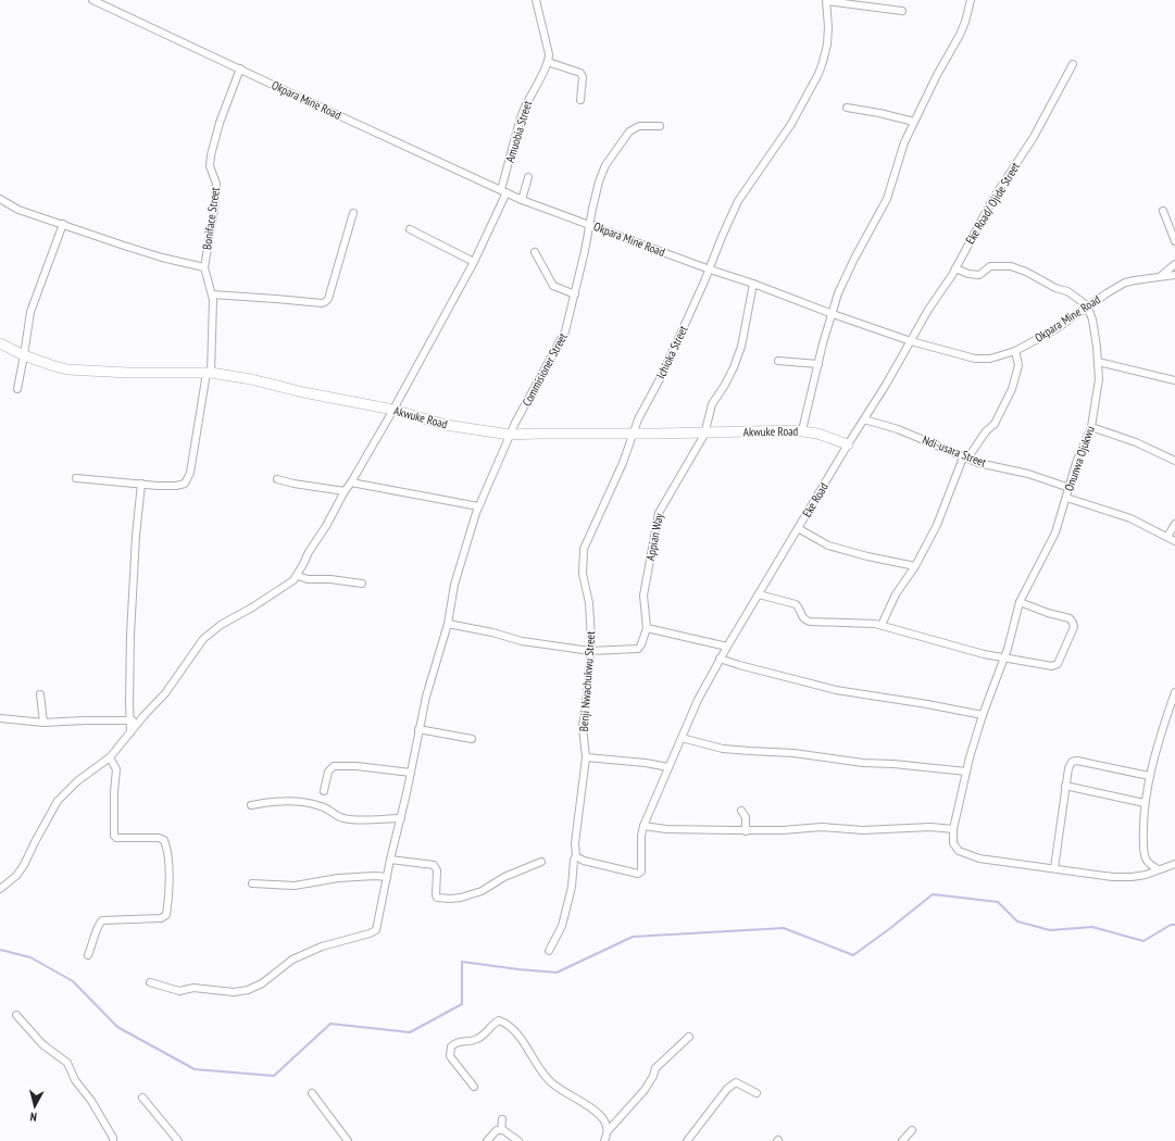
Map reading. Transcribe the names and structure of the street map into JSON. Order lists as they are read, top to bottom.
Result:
{
  "streets": {
    "main road": ["Akwuke Road"],
    "street": [
      "Okpara Mine Road",
      "Amuobia Street",
      "Eke Road/ Ojide Street",
      "Boniface Street",
      "Ichioka Street",
      "Commisioner Street",
      "Ndi-usara Street",
      "Onunwa Ojukwu",
      "Eke Road",
      "Appian Way",
      "Benji Nwachukwu Street"
    ]
  },
  "crossings": [
    ["Okpara Mine Road", "Amuobia Street"],
    ["Okpara Mine Road", "Eke Road/ Ojide Street"],
    ["Okpara Mine Road", "Boniface Street"],
    ["Okpara Mine Road", "Ichioka Street"],
    ["Okpara Mine Road", "Commisioner Street"],
    ["Okpara Mine Road", "Onunwa Ojukwu"],
    ["Okpara Mine Road", "Eke Road"],
    ["Okpara Mine Road", "Appian Way"],
    ["Amuobia Street", "Akwuke Road"],
    ["Eke Road/ Ojide Street", "Eke Road"],
    ["Boniface Street", "Akwuke Road"],
    ["Ichioka Street", "Akwuke Road"],
    ["Ichioka Street", "Benji Nwachukwu Street"],
    ["Commisioner Street", "Akwuke Road"],
    ["Akwuke Road", "Eke Road"],
    ["Akwuke Road", "Appian Way"],
    ["Akwuke Road", "Benji Nwachukwu Street"],
    ["Ndi-usara Street", "Onunwa Ojukwu"],
    ["Ndi-usara Street", "Eke Road"],
    ["Eke Road", "Benji Nwachukwu Street"]
  ],
  "north": "bottom"
}
